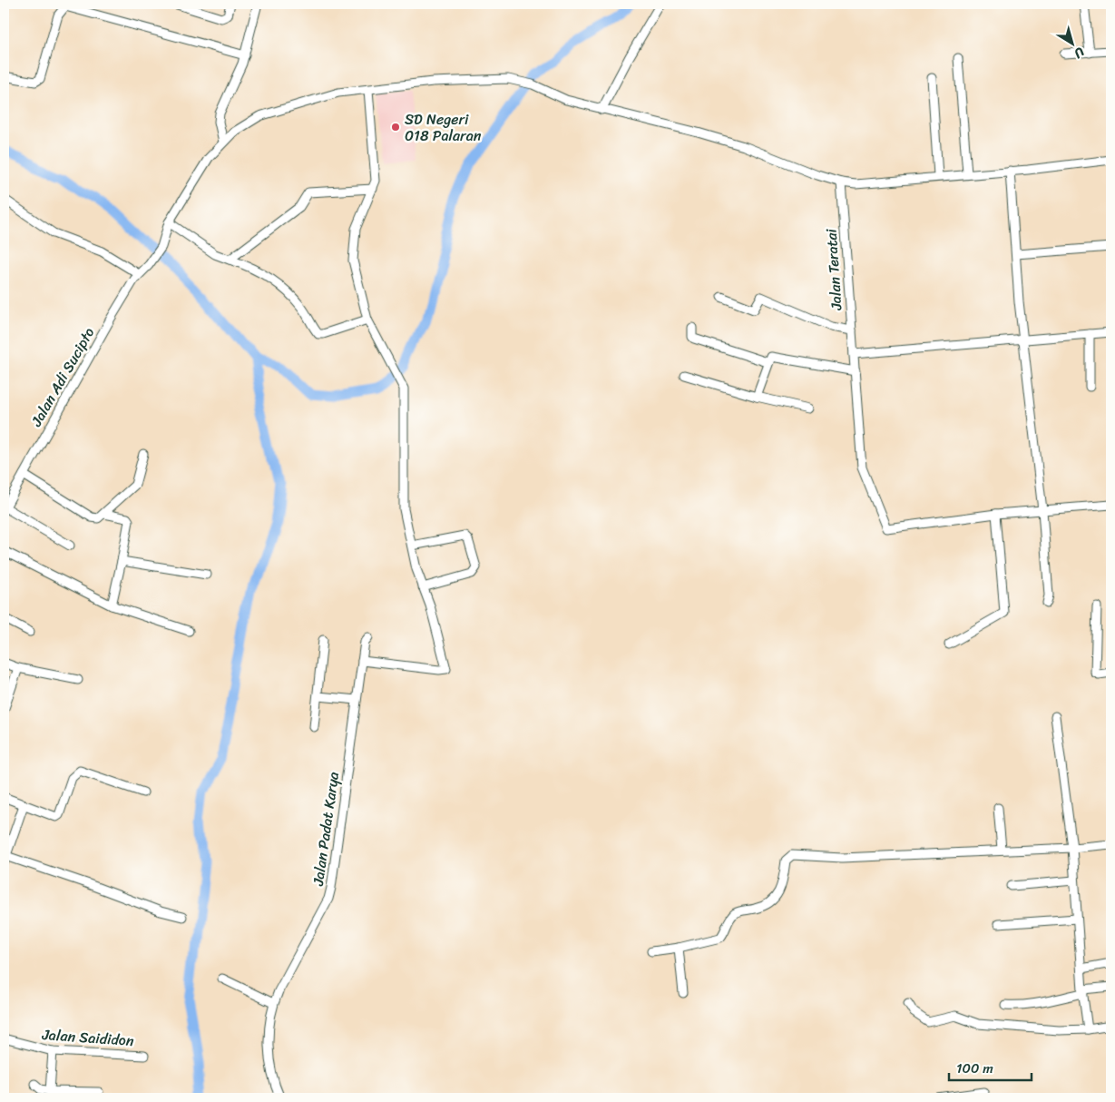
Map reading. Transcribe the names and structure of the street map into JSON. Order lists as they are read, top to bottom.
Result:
{
  "streets": {
    "street": [
      "Jalan Teratai",
      "Jalan Adi Sucipto",
      "Jalan Padat Karya",
      "Jalan Saididon"
    ]
  },
  "crossings": [
    ["Jalan Teratai", "Jalan Adi Sucipto"]
  ],
  "places": ["SD Negeri 018 Palaran"],
  "scale_bar": "100 m",
  "north": "bottom right"
}
